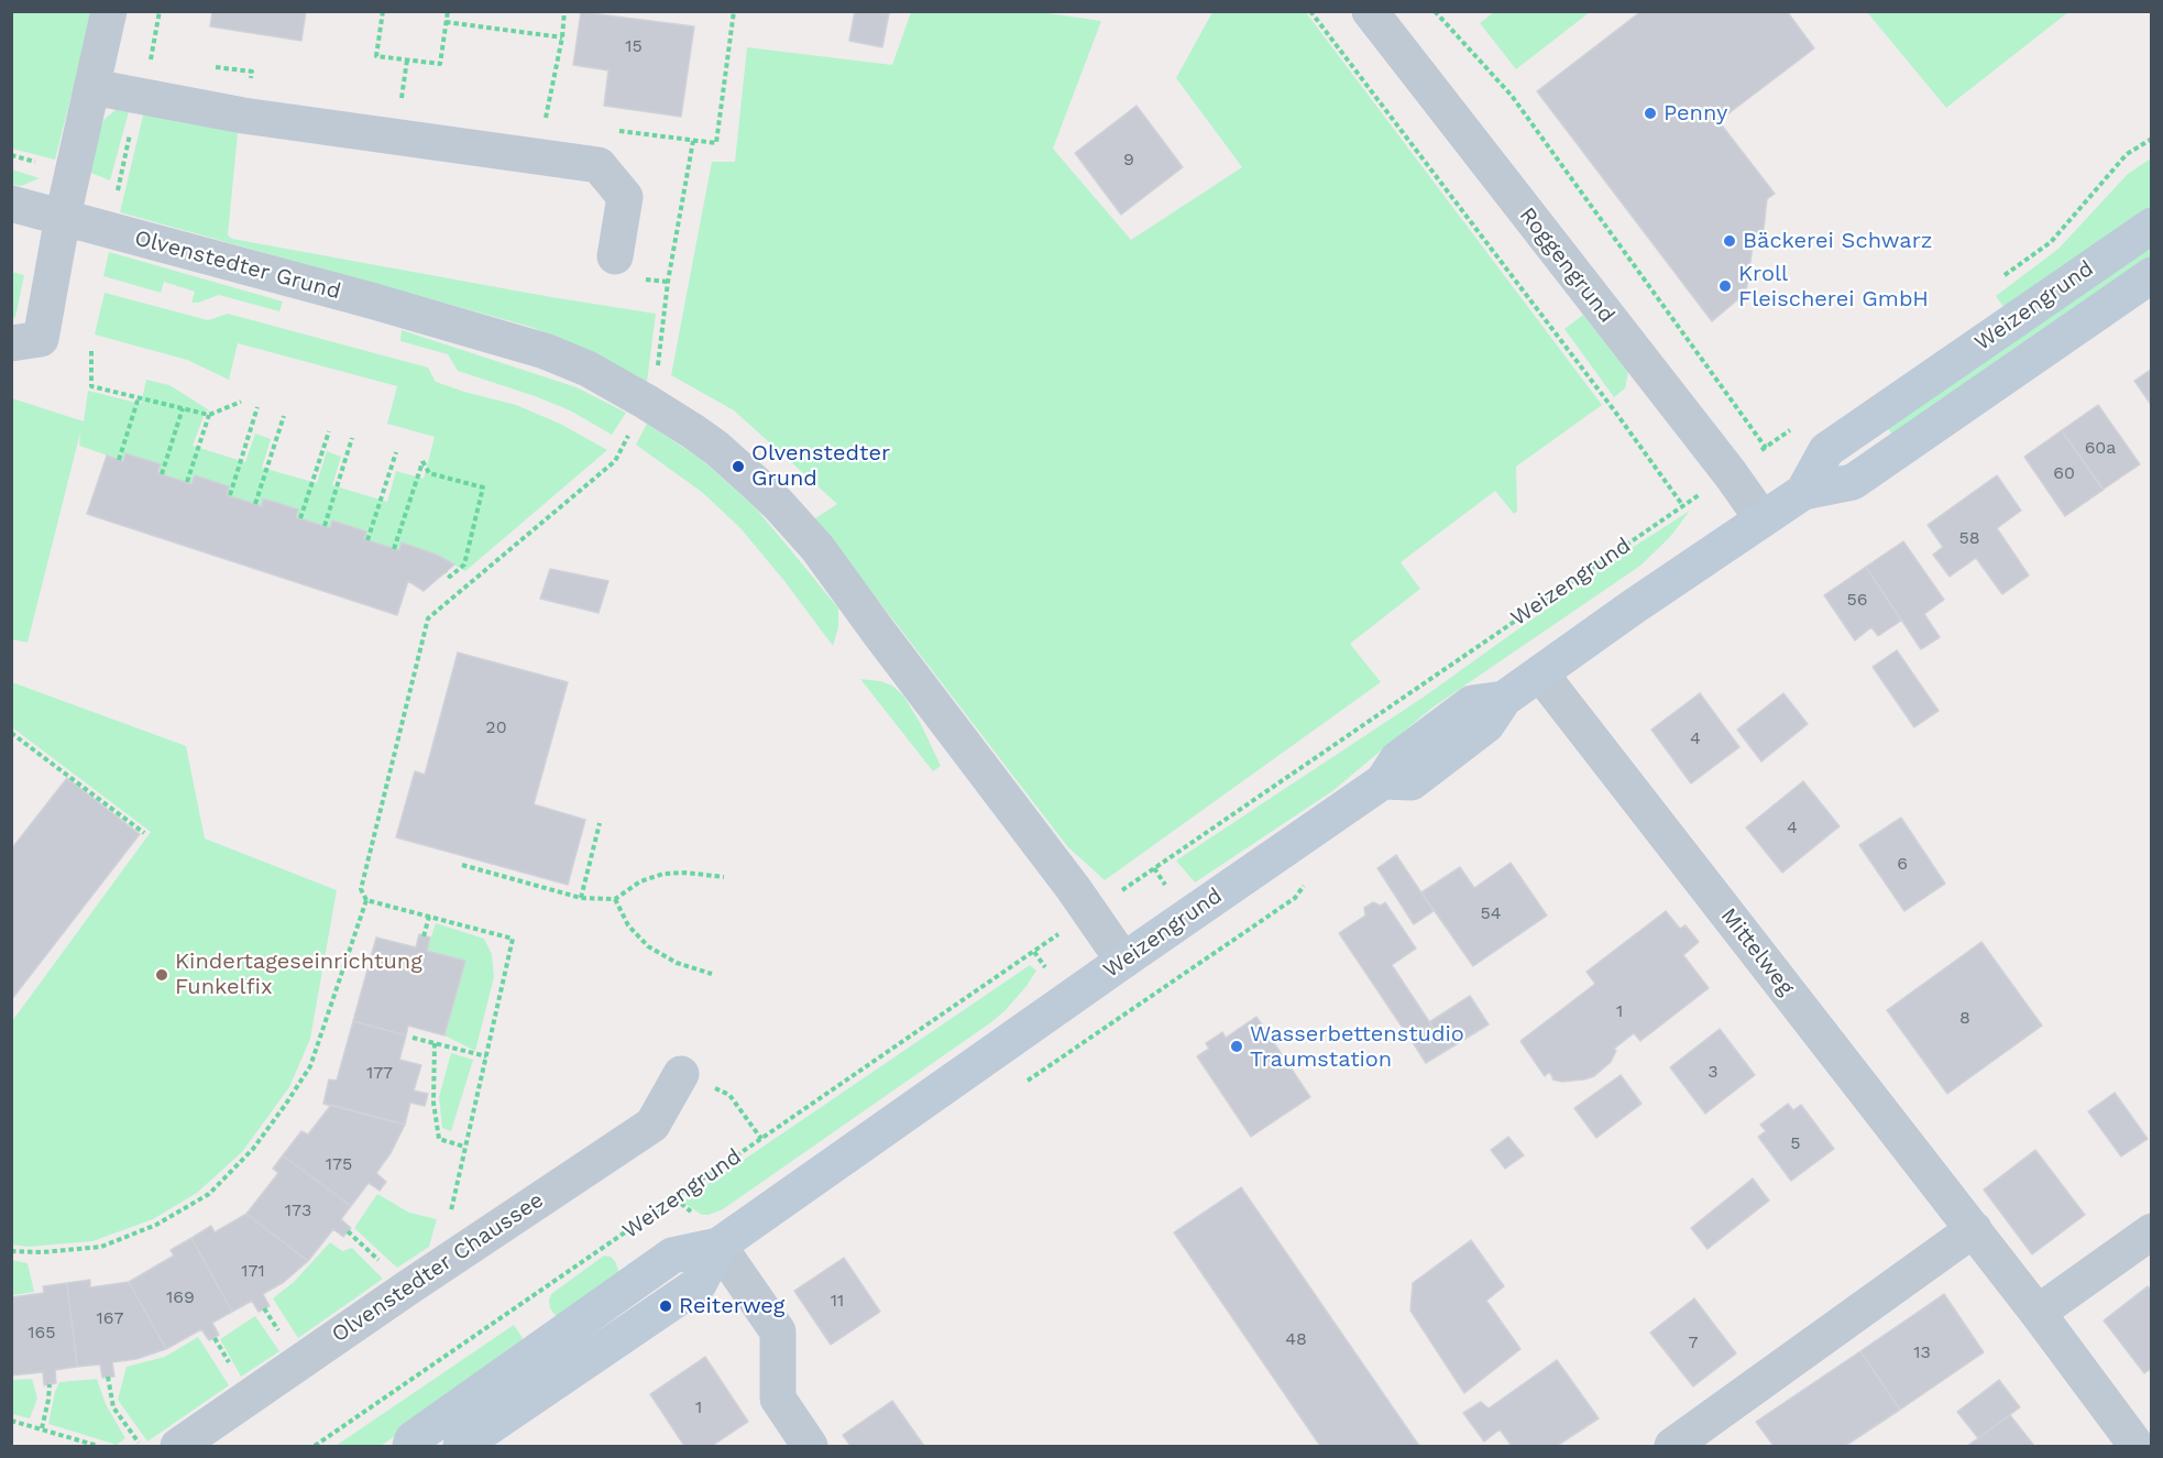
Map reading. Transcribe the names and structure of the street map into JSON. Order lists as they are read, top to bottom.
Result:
{
  "streets": {
    "main road": ["Weizengrund"],
    "street": [
      "Olvenstedter Grund",
      "Roggengrund",
      "Mittelweg",
      "Olvenstedter Chaussee"
    ]
  },
  "crossings": [
    ["Olvenstedter Grund", "Weizengrund"],
    ["Roggengrund", "Weizengrund"],
    ["Weizengrund", "Mittelweg"]
  ],
  "places": [
    "Penny",
    "Bäckerei Schwarz",
    "Kroll Fleischerei GmbH",
    "Olvenstedter Grund",
    "Kindertageseinrichtung Funkelfix",
    "Wasserbettenstudio Traumstation",
    "Reiterweg"
  ],
  "house_numbers": [
    "15",
    "9",
    "60a",
    "60",
    "58",
    "56",
    "20",
    "4",
    "4",
    "6",
    "54",
    "1",
    "8",
    "3",
    "177",
    "5",
    "175",
    "173",
    "171",
    "169",
    "11",
    "167",
    "165",
    "48",
    "7",
    "13",
    "1"
  ]
}
